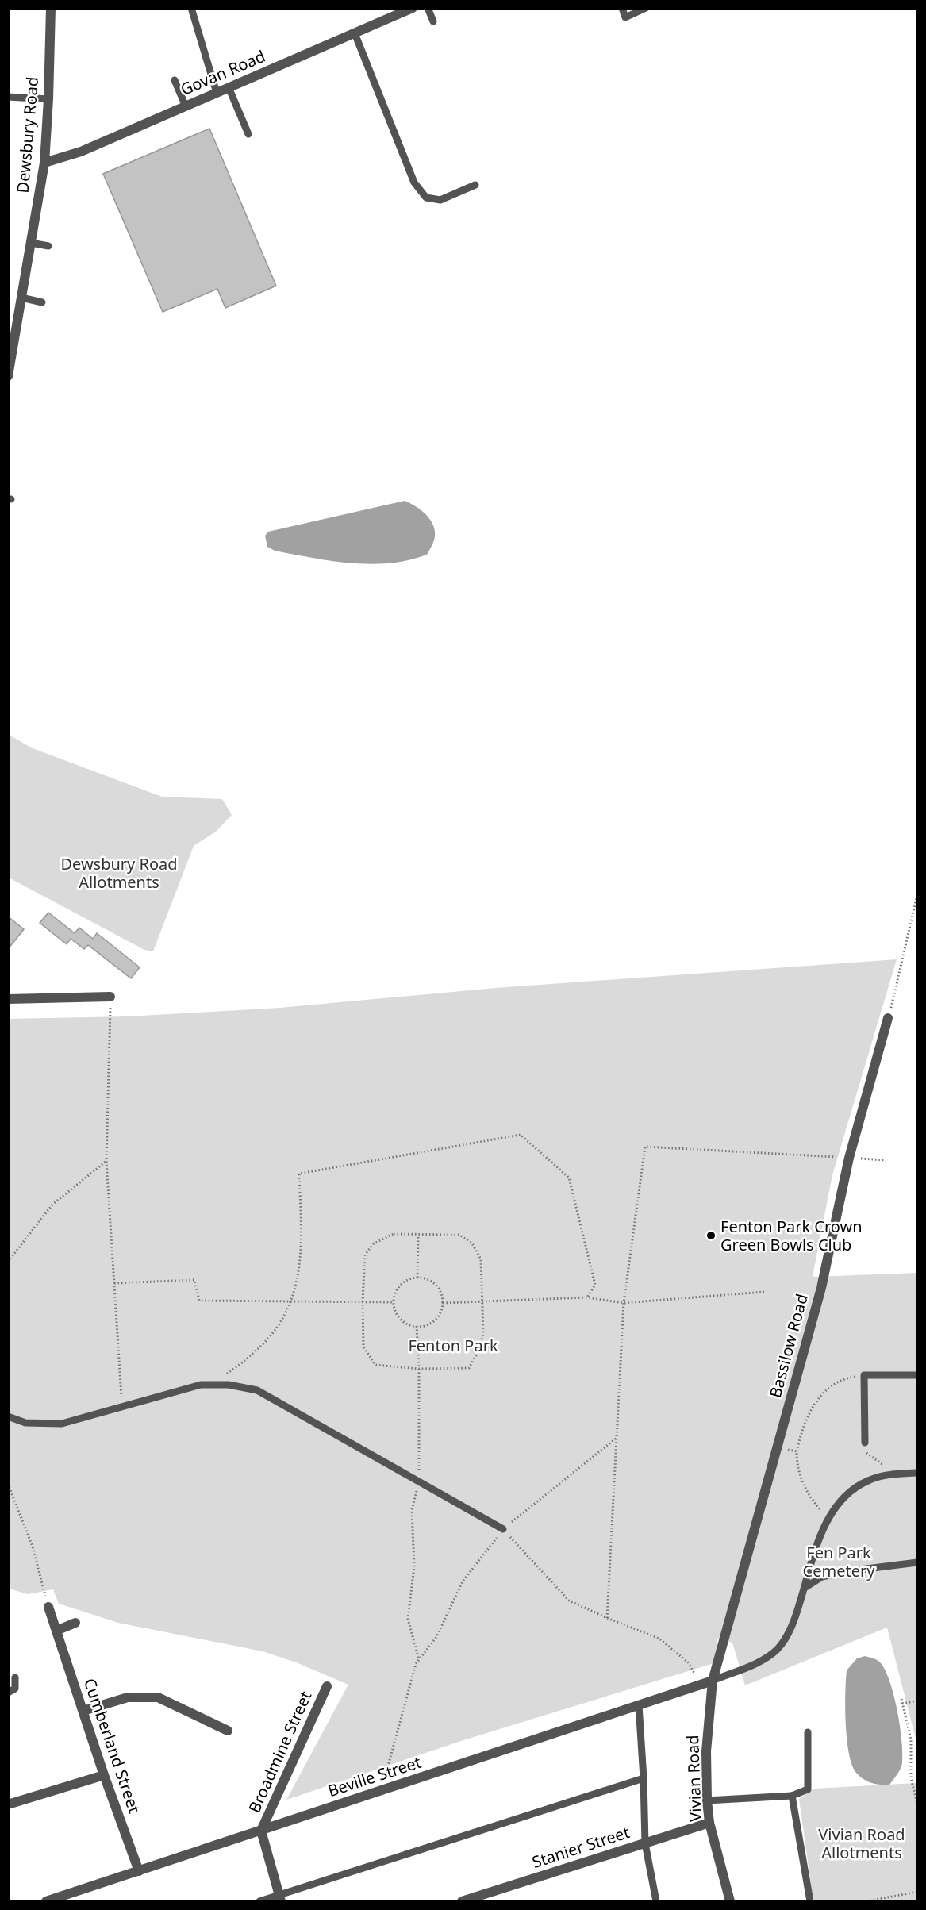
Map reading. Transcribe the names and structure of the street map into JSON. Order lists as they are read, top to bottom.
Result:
{
  "streets": {
    "street": [
      "Govan Road",
      "Dewsbury Road",
      "Bassilow Road",
      "Cumberland Street",
      "Broadmine Street",
      "Beville Street",
      "Vivian Road",
      "Stanier Street"
    ]
  },
  "crossings": [
    ["Govan Road", "Dewsbury Road"],
    ["Bassilow Road", "Beville Street"],
    ["Bassilow Road", "Vivian Road"],
    ["Cumberland Street", "Beville Street"],
    ["Broadmine Street", "Beville Street"],
    ["Beville Street", "Vivian Road"],
    ["Vivian Road", "Stanier Street"]
  ],
  "parks": [
    "Dewsbury Road Allotments",
    "Fenton Park",
    "Fen Park Cemetery",
    "Vivian Road Allotments"
  ],
  "places": ["Fenton Park Crown Green Bowls Club"]
}
